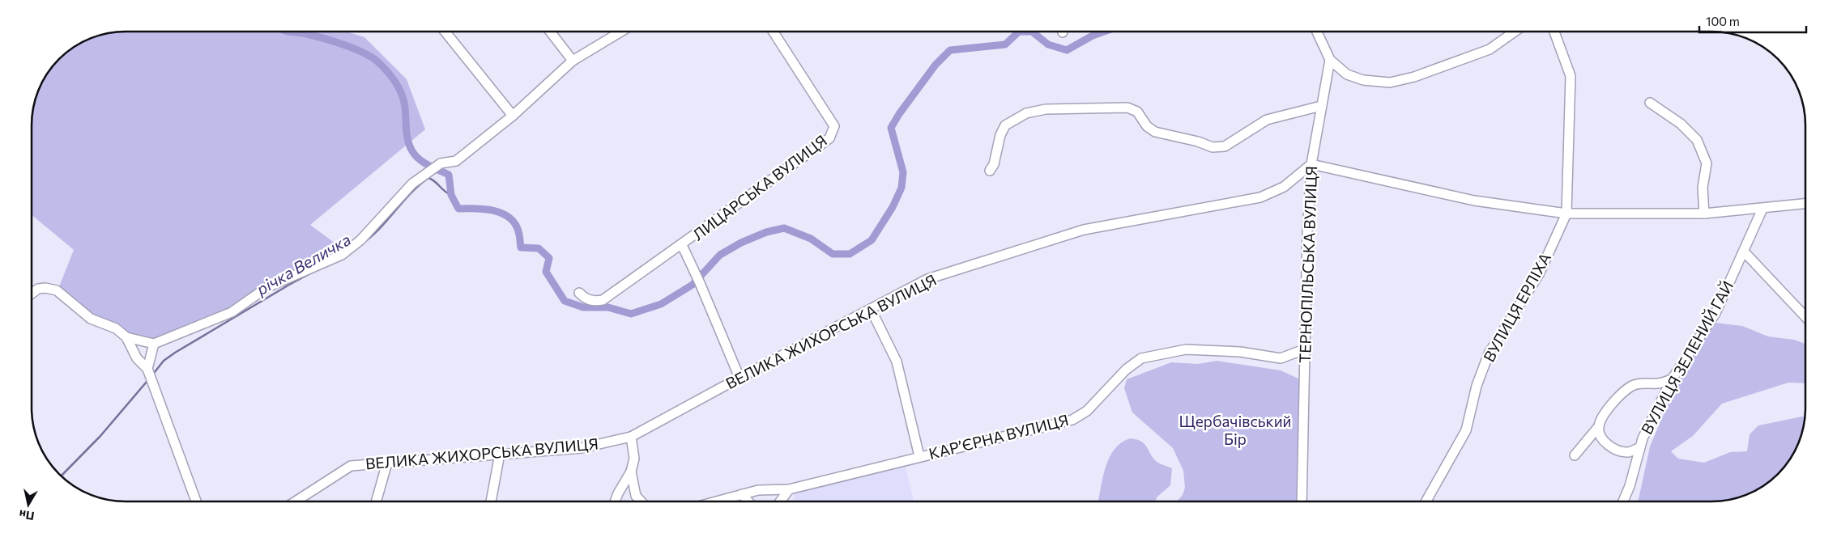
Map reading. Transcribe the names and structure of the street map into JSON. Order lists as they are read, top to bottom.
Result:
{
  "streets": {
    "street": [
      "ЛИЦАРСЬКА ВУЛИЦЯ",
      "ТЕРНОПІЛЬСЬКА ВУЛИЦЯ",
      "ВУЛИЦЯ ЕРЛІХА",
      "ВЕЛИКА ЖИХОРСЬКА ВУЛИЦЯ",
      "ВУЛИЦЯ ЗЕЛЕНИЙ ГАЙ",
      "КАР’ЄРНА ВУЛИЦЯ"
    ]
  },
  "crossings": [
    ["ЛИЦАРСЬКА ВУЛИЦЯ", "ВЕЛИКА ЖИХОРСЬКА ВУЛИЦЯ"],
    ["ТЕРНОПІЛЬСЬКА ВУЛИЦЯ", "ВЕЛИКА ЖИХОРСЬКА ВУЛИЦЯ"],
    ["ТЕРНОПІЛЬСЬКА ВУЛИЦЯ", "КАР’ЄРНА ВУЛИЦЯ"]
  ],
  "water": ["річка Величка"],
  "parks": ["Щербачівський Бір"],
  "scale_bar": "100 m",
  "north": "bottom"
}
